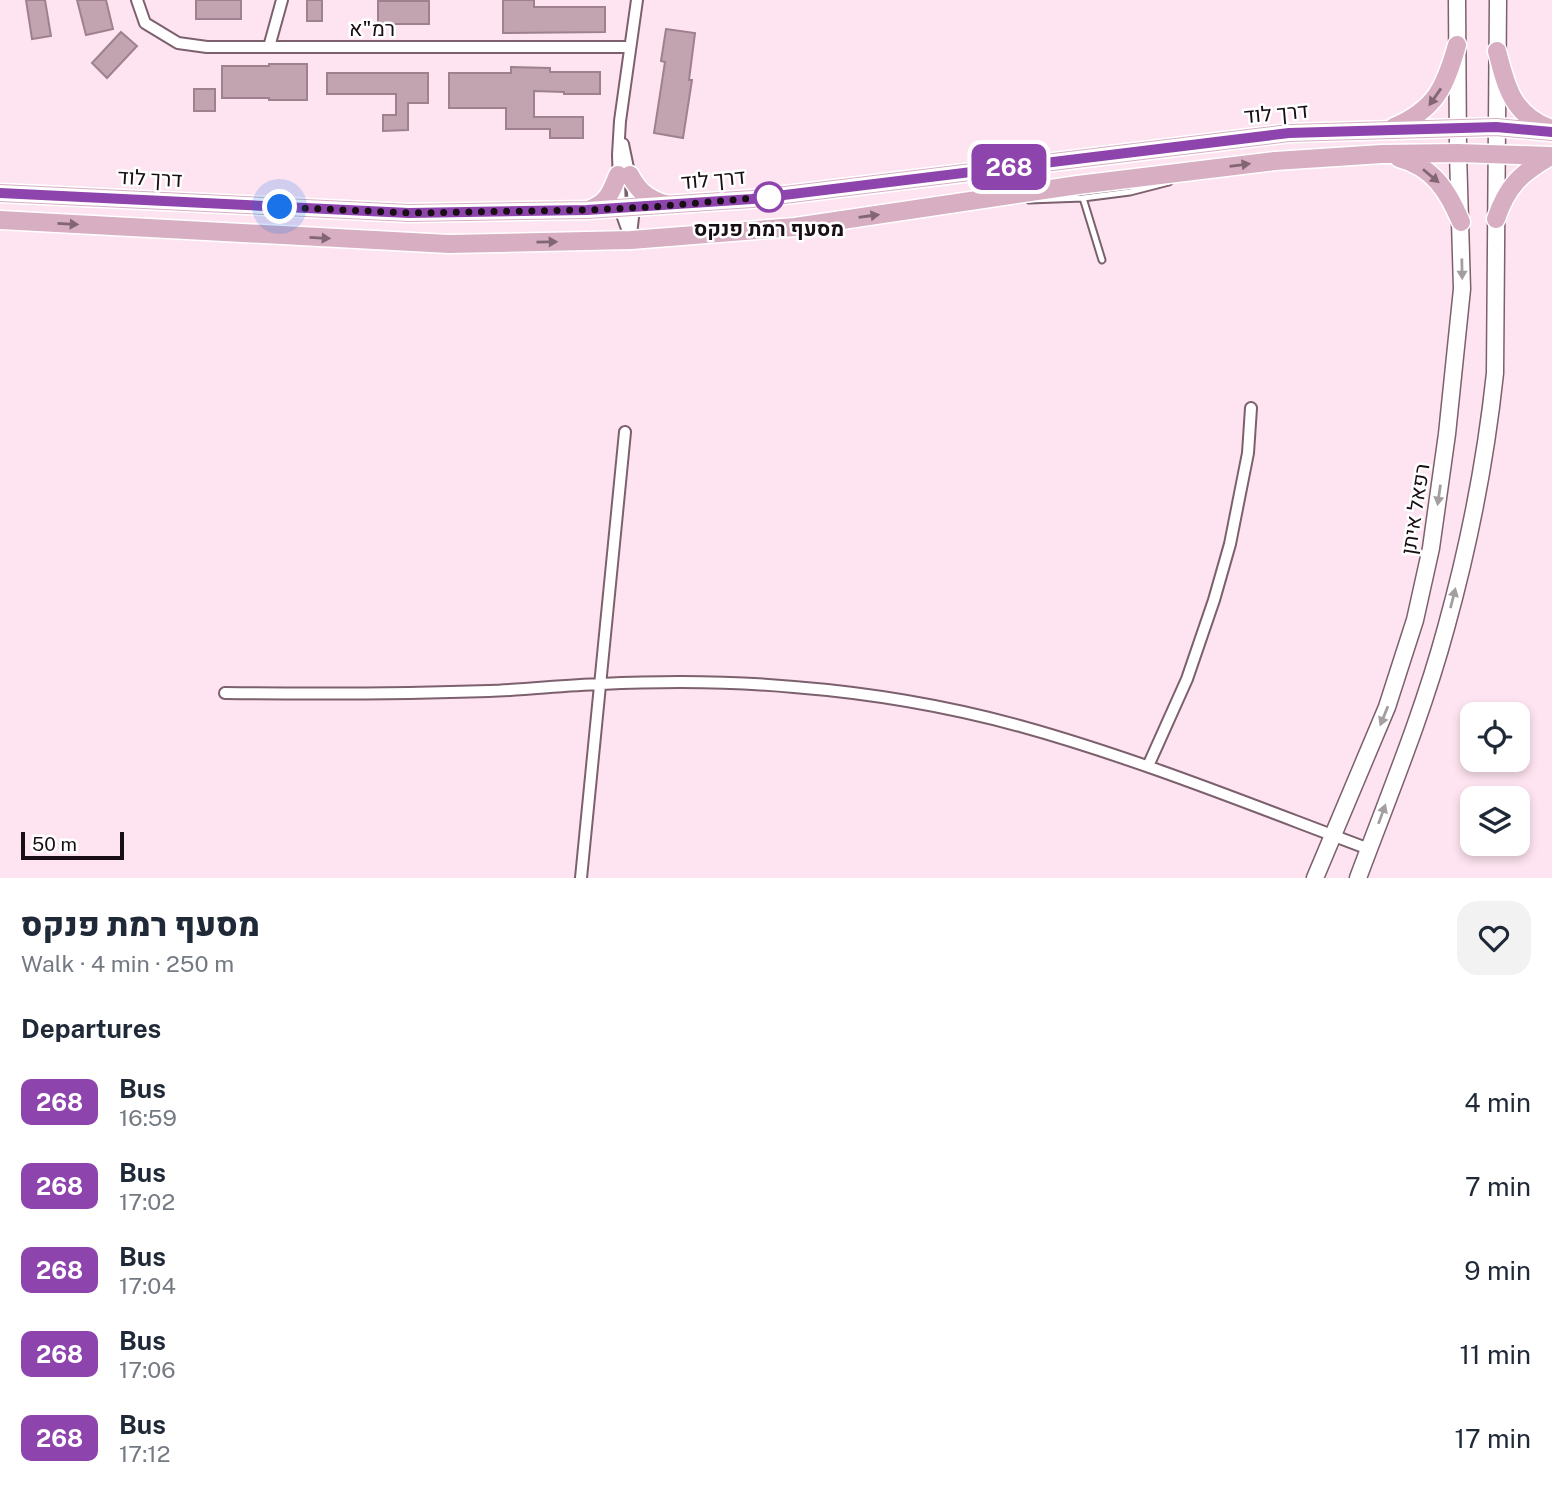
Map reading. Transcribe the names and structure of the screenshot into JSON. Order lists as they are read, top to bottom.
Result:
{
  "streets": {
    "main road": ["דרך לוד", "רפאל איתן"],
    "street": ["רמ\"א"]
  },
  "crossings": [
    ["דרך לוד", "רפאל איתן"]
  ],
  "places": ["מסעף רמת פנקס"],
  "lines": ["bus line 268"],
  "scale_bar": "50 m",
  "page": {
    "on_map": "268",
    "scale": "50 m",
    "heading": [
      ["מסעף רמת פנקס", "Walk · 4 min · 250 m"],
      "Departures"
    ],
    "list": [
      {
        "mark": "268",
        "name": "Bus",
        "note": "16:59",
        "value": "4 min"
      },
      {
        "mark": "268",
        "name": "Bus",
        "note": "17:02",
        "value": "7 min"
      },
      {
        "mark": "268",
        "name": "Bus",
        "note": "17:04",
        "value": "9 min"
      },
      {
        "mark": "268",
        "name": "Bus",
        "note": "17:06",
        "value": "11 min"
      },
      {
        "mark": "268",
        "name": "Bus",
        "note": "17:12",
        "value": "17 min"
      }
    ]
  }
}
